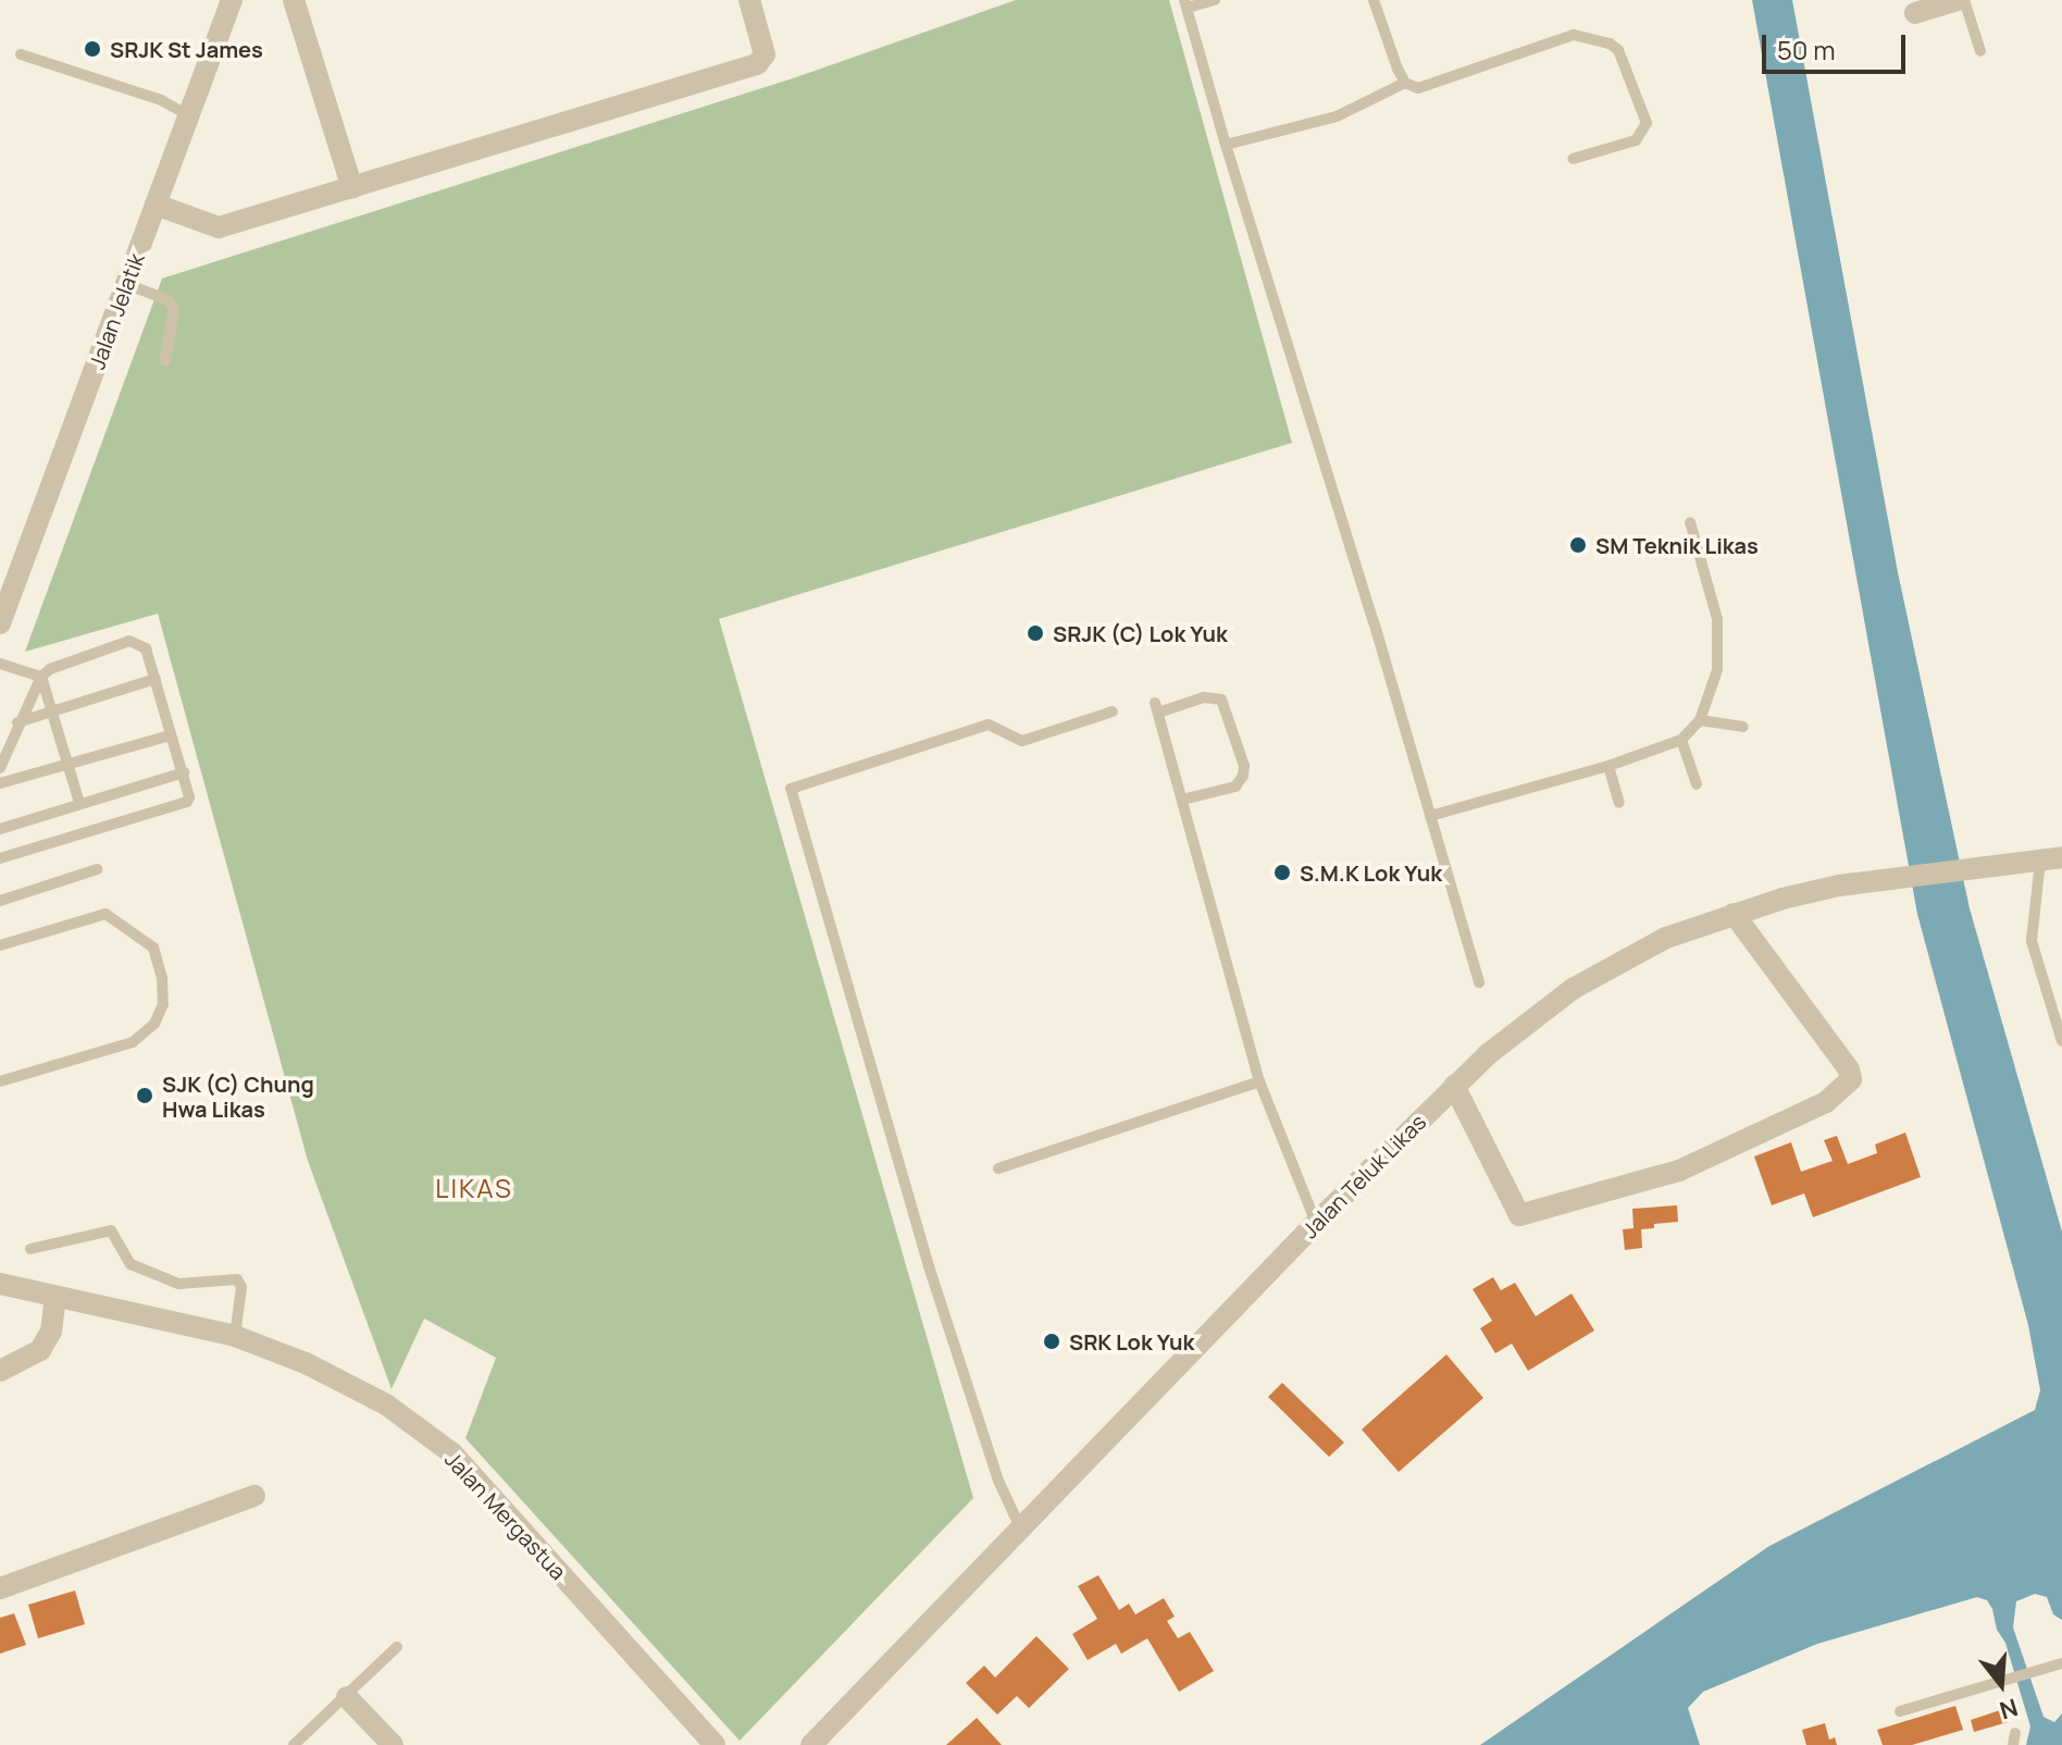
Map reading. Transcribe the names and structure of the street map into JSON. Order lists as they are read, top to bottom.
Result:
{
  "streets": {
    "street": ["Jalan Jelatik", "Jalan Teluk Likas", "Jalan Mergastua"]
  },
  "districts": ["LIKAS"],
  "places": [
    "SRJK St James",
    "SM Teknik Likas",
    "SRJK (C) Lok Yuk",
    "S.M.K Lok Yuk",
    "SJK (C) Chung Hwa Likas",
    "SRK Lok Yuk"
  ],
  "scale_bar": "50 m",
  "north": "bottom"
}
